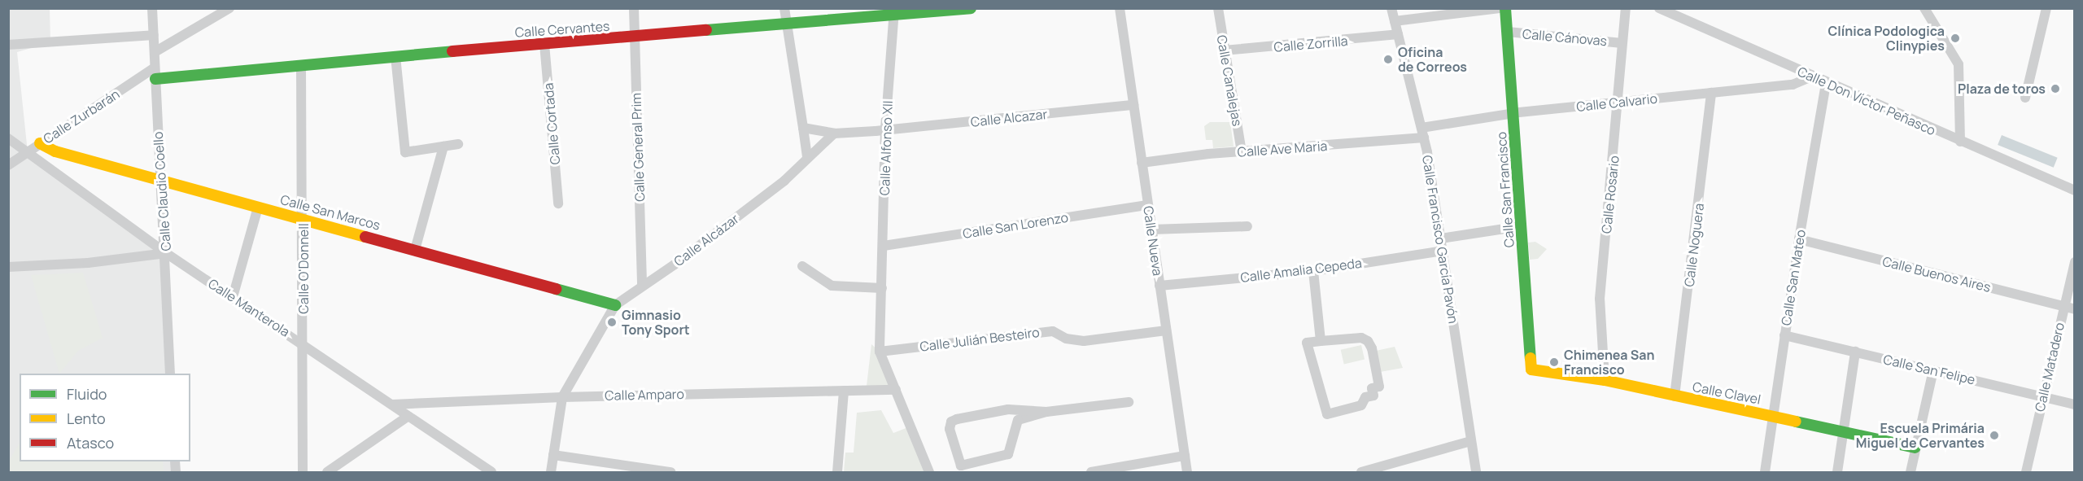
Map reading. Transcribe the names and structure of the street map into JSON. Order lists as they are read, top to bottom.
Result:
{
  "streets": {
    "street": [
      "Calle Cervantes",
      "Calle Cánovas",
      "Calle Zorrilla",
      "Calle Canalejas",
      "Calle Don Víctor Peñasco",
      "Calle Calvario",
      "Calle Zurbarán",
      "Calle Alcazar",
      "Calle Cortada",
      "Calle General Prim",
      "Calle Alfonso XII",
      "Calle Ave Maria",
      "Calle San Francisco",
      "Calle Claudio Coello",
      "Calle Rosario",
      "Calle San Marcos",
      "Calle San Lorenzo",
      "Calle Francisco García Pavón",
      "Calle Alcázar",
      "Calle Nueva",
      "Calle Noguera",
      "Calle O'Donnell",
      "Calle Amalia Cepeda",
      "Calle Buenos Aires",
      "Calle San Mateo",
      "Calle Manterola",
      "Calle Julián Besteiro",
      "Calle Matadero",
      "Calle San Felipe",
      "Calle Clavel",
      "Calle Amparo"
    ]
  },
  "crossings": [
    ["Calle Cervantes", "Calle Zurbarán"],
    ["Calle Cervantes", "Calle Cortada"],
    ["Calle Cervantes", "Calle General Prim"],
    ["Calle Cervantes", "Calle Alfonso XII"],
    ["Calle Cervantes", "Calle Claudio Coello"],
    ["Calle Cervantes", "Calle O'Donnell"],
    ["Calle Cánovas", "Calle San Francisco"],
    ["Calle Cánovas", "Calle Rosario"],
    ["Calle Zorrilla", "Calle Canalejas"],
    ["Calle Zorrilla", "Calle Francisco García Pavón"],
    ["Calle Canalejas", "Calle Ave Maria"],
    ["Calle Don Víctor Peñasco", "Calle Calvario"],
    ["Calle Don Víctor Peñasco", "Calle San Mateo"],
    ["Calle Calvario", "Calle Ave Maria"],
    ["Calle Calvario", "Calle San Francisco"],
    ["Calle Calvario", "Calle Rosario"],
    ["Calle Calvario", "Calle Francisco García Pavón"],
    ["Calle Calvario", "Calle Noguera"],
    ["Calle Zurbarán", "Calle Claudio Coello"],
    ["Calle Zurbarán", "Calle San Marcos"],
    ["Calle Zurbarán", "Calle Manterola"],
    ["Calle Alcazar", "Calle Alfonso XII"],
    ["Calle Alcazar", "Calle Nueva"],
    ["Calle General Prim", "Calle Alcázar"],
    ["Calle Alfonso XII", "Calle San Lorenzo"],
    ["Calle Alfonso XII", "Calle Julián Besteiro"],
    ["Calle Alfonso XII", "Calle Amparo"],
    ["Calle Ave Maria", "Calle Francisco García Pavón"],
    ["Calle Ave Maria", "Calle Nueva"],
    ["Calle San Francisco", "Calle Clavel"],
    ["Calle Claudio Coello", "Calle San Marcos"],
    ["Calle Claudio Coello", "Calle Manterola"],
    ["Calle Rosario", "Calle Clavel"],
    ["Calle San Marcos", "Calle Alcázar"],
    ["Calle San Marcos", "Calle O'Donnell"],
    ["Calle San Lorenzo", "Calle Nueva"],
    ["Calle Francisco García Pavón", "Calle Amalia Cepeda"],
    ["Calle Alcázar", "Calle Amparo"],
    ["Calle Nueva", "Calle Amalia Cepeda"],
    ["Calle Nueva", "Calle Julián Besteiro"],
    ["Calle Noguera", "Calle Clavel"],
    ["Calle O'Donnell", "Calle Manterola"],
    ["Calle Buenos Aires", "Calle San Mateo"],
    ["Calle Buenos Aires", "Calle Matadero"],
    ["Calle San Mateo", "Calle San Felipe"],
    ["Calle San Mateo", "Calle Clavel"],
    ["Calle Manterola", "Calle Amparo"],
    ["Calle Matadero", "Calle San Felipe"]
  ],
  "places": [
    "Clínica Podologica Clinypies",
    "Oficina de Correos",
    "Plaza de toros",
    "Gimnasio Tony Sport",
    "Chimenea San Francisco",
    "Escuela Primária Miguel de Cervantes"
  ],
  "legend": ["Fluido", "Lento", "Atasco"]
}
